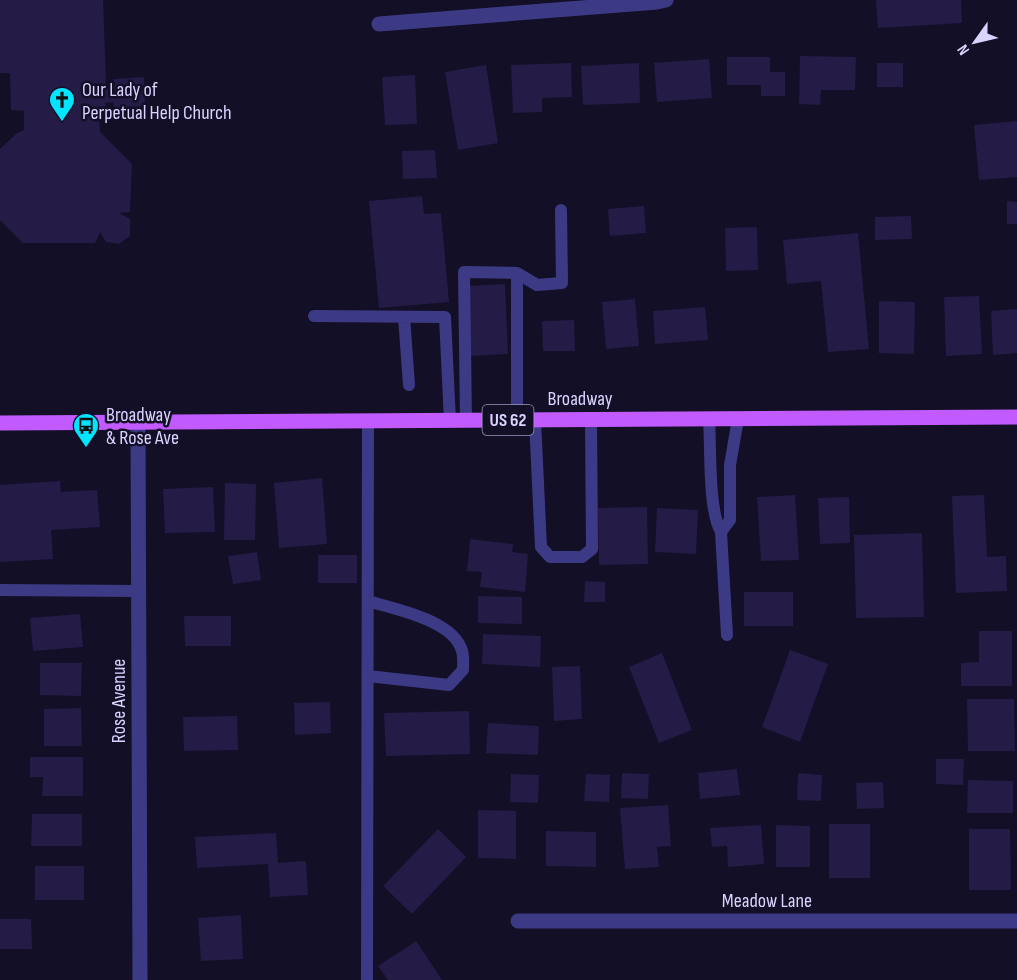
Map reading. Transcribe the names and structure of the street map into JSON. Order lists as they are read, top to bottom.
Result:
{
  "streets": {
    "main road": ["Broadway", "US 62"],
    "street": ["Rose Avenue", "Meadow Lane"]
  },
  "crossings": [
    ["Broadway", "Rose Avenue"]
  ],
  "places": {
    "church": ["Our Lady of Perpetual Help Church"],
    "bus stop": ["Broadway & Rose Ave"]
  },
  "north": "bottom left"
}
